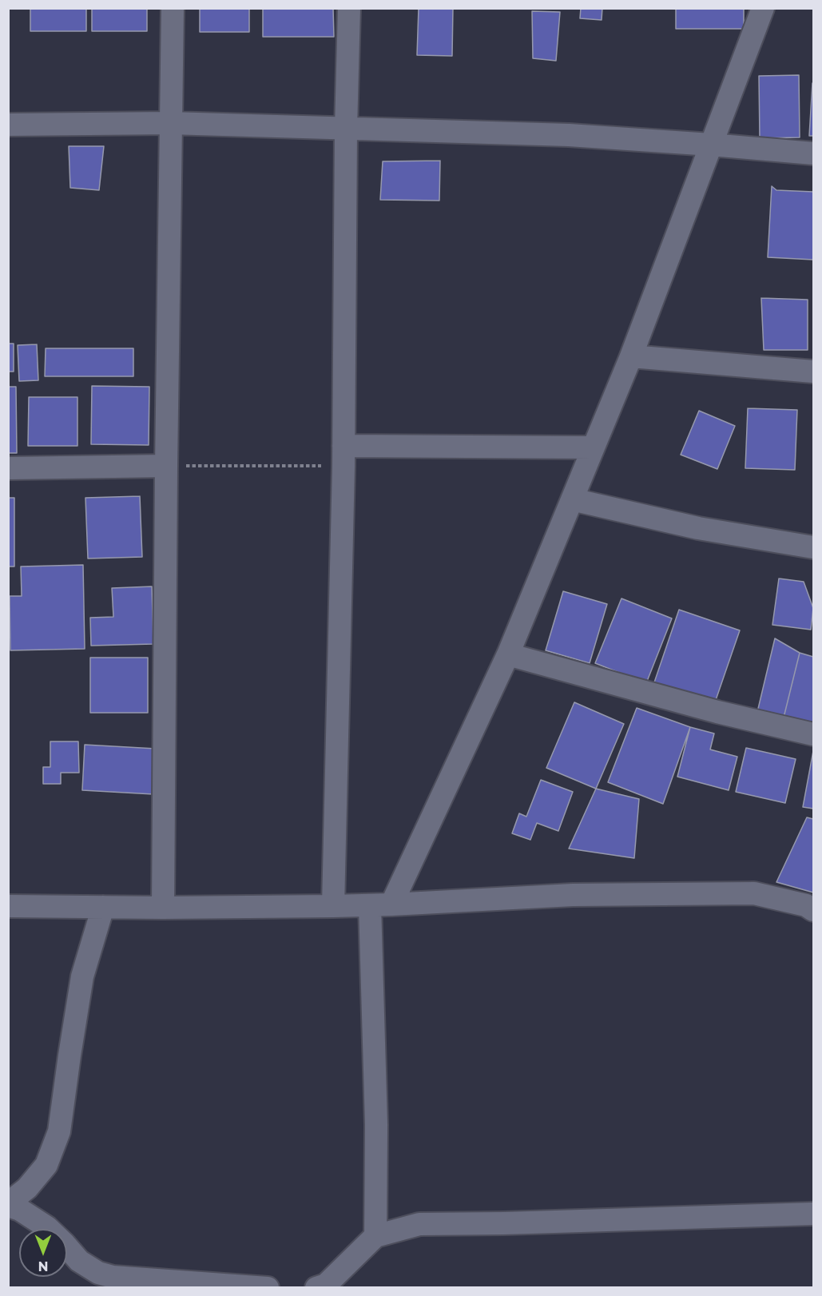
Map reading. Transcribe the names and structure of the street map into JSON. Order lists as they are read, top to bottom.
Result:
{
  "north": "bottom"
}
